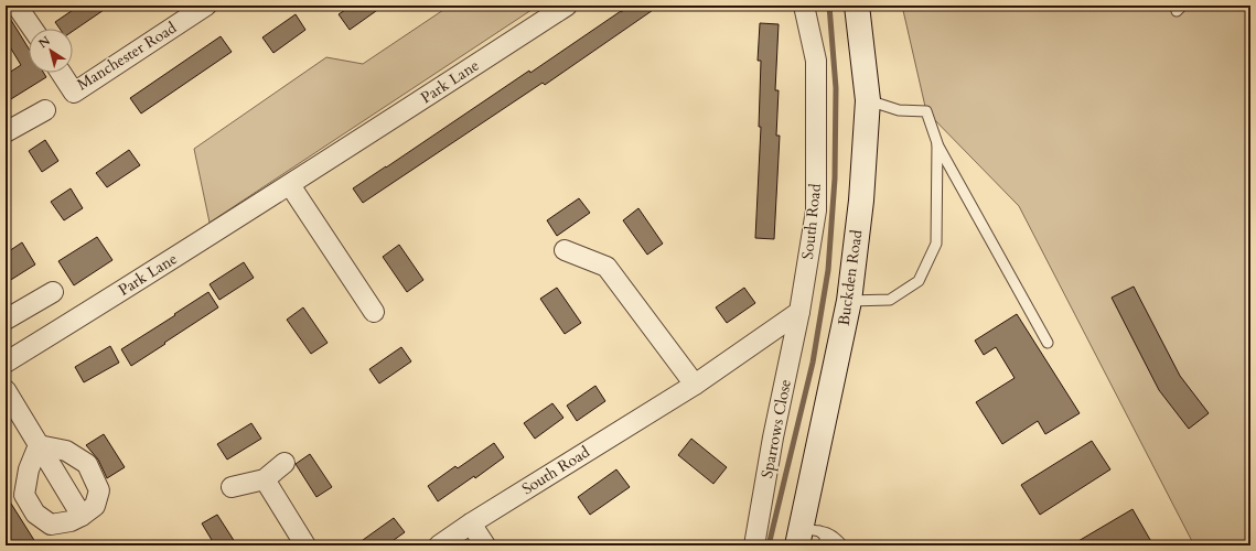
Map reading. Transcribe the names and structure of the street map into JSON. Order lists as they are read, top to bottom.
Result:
{
  "streets": {
    "main road": ["Buckden Road"],
    "street": [
      "Manchester Road",
      "Park Lane",
      "South Road",
      "Sparrows Close"
    ]
  },
  "crossings": [
    ["South Road", "Sparrows Close"]
  ],
  "north": "top left"
}
